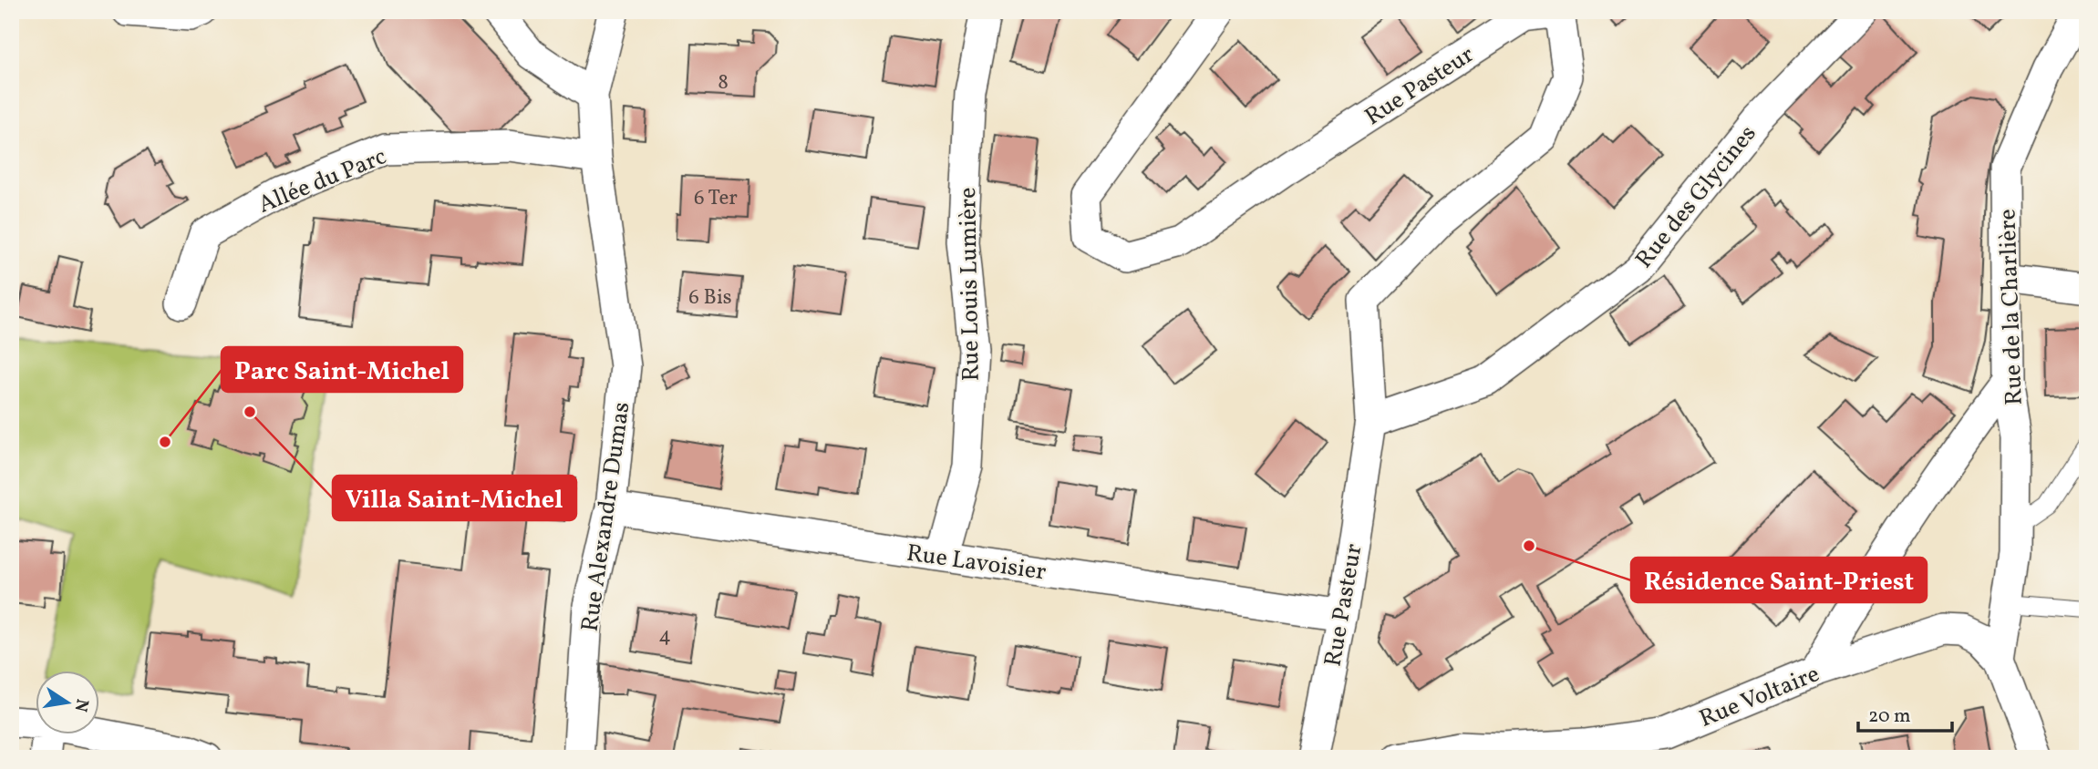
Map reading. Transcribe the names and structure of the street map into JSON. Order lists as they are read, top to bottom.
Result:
{
  "streets": {
    "street": [
      "Rue Pasteur",
      "Allée du Parc",
      "Rue des Glycines",
      "Rue Louis Lumière",
      "Rue de la Charlière",
      "Rue Alexandre Dumas",
      "Rue Lavoisier",
      "Rue Voltaire"
    ]
  },
  "crossings": [
    ["Rue Pasteur", "Rue des Glycines"],
    ["Rue Pasteur", "Rue Lavoisier"],
    ["Allée du Parc", "Rue Alexandre Dumas"],
    ["Rue Louis Lumière", "Rue Lavoisier"],
    ["Rue de la Charlière", "Rue Voltaire"],
    ["Rue Alexandre Dumas", "Rue Lavoisier"]
  ],
  "places": ["Villa Saint-Michel", "Parc Saint-Michel", "Résidence Saint-Priest"],
  "house_numbers": [
    "8",
    "6 Ter",
    "6 Bis",
    "4"
  ],
  "scale_bar": "20 m",
  "north": "right"
}
